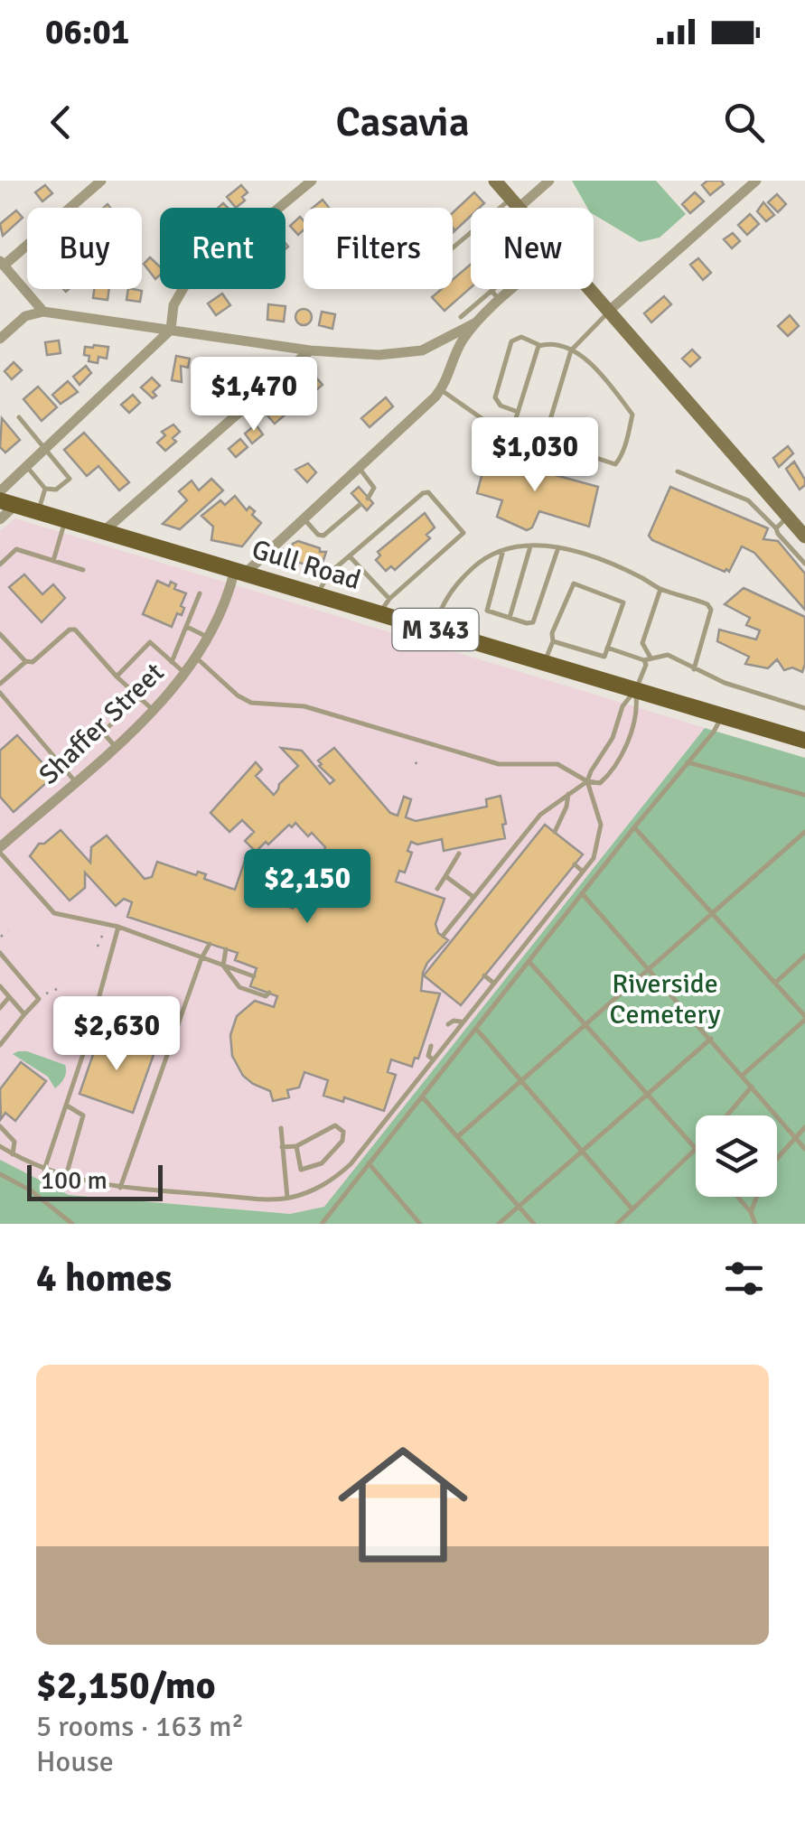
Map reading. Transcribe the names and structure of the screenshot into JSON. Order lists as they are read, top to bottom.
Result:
{
  "streets": {
    "main road": ["Gull Road", "M 343"],
    "street": ["Shaffer Street"]
  },
  "crossings": [
    ["Gull Road", "Shaffer Street"]
  ],
  "parks": ["Riverside Cemetery"],
  "scale_bar": "100 m",
  "page": {
    "status": "06:01",
    "header": "Casavia",
    "chip": [
      "Buy",
      "Rent",
      "Filters",
      "New"
    ],
    "price": [
      "$1,470",
      "$1,030",
      "$2,150",
      "$2,630"
    ],
    "scale": "100 m",
    "heading": "4 homes",
    "list": [
      {
        "name": "$2,150/mo",
        "note": "5 rooms · 163 m² · House"
      }
    ]
  }
}
